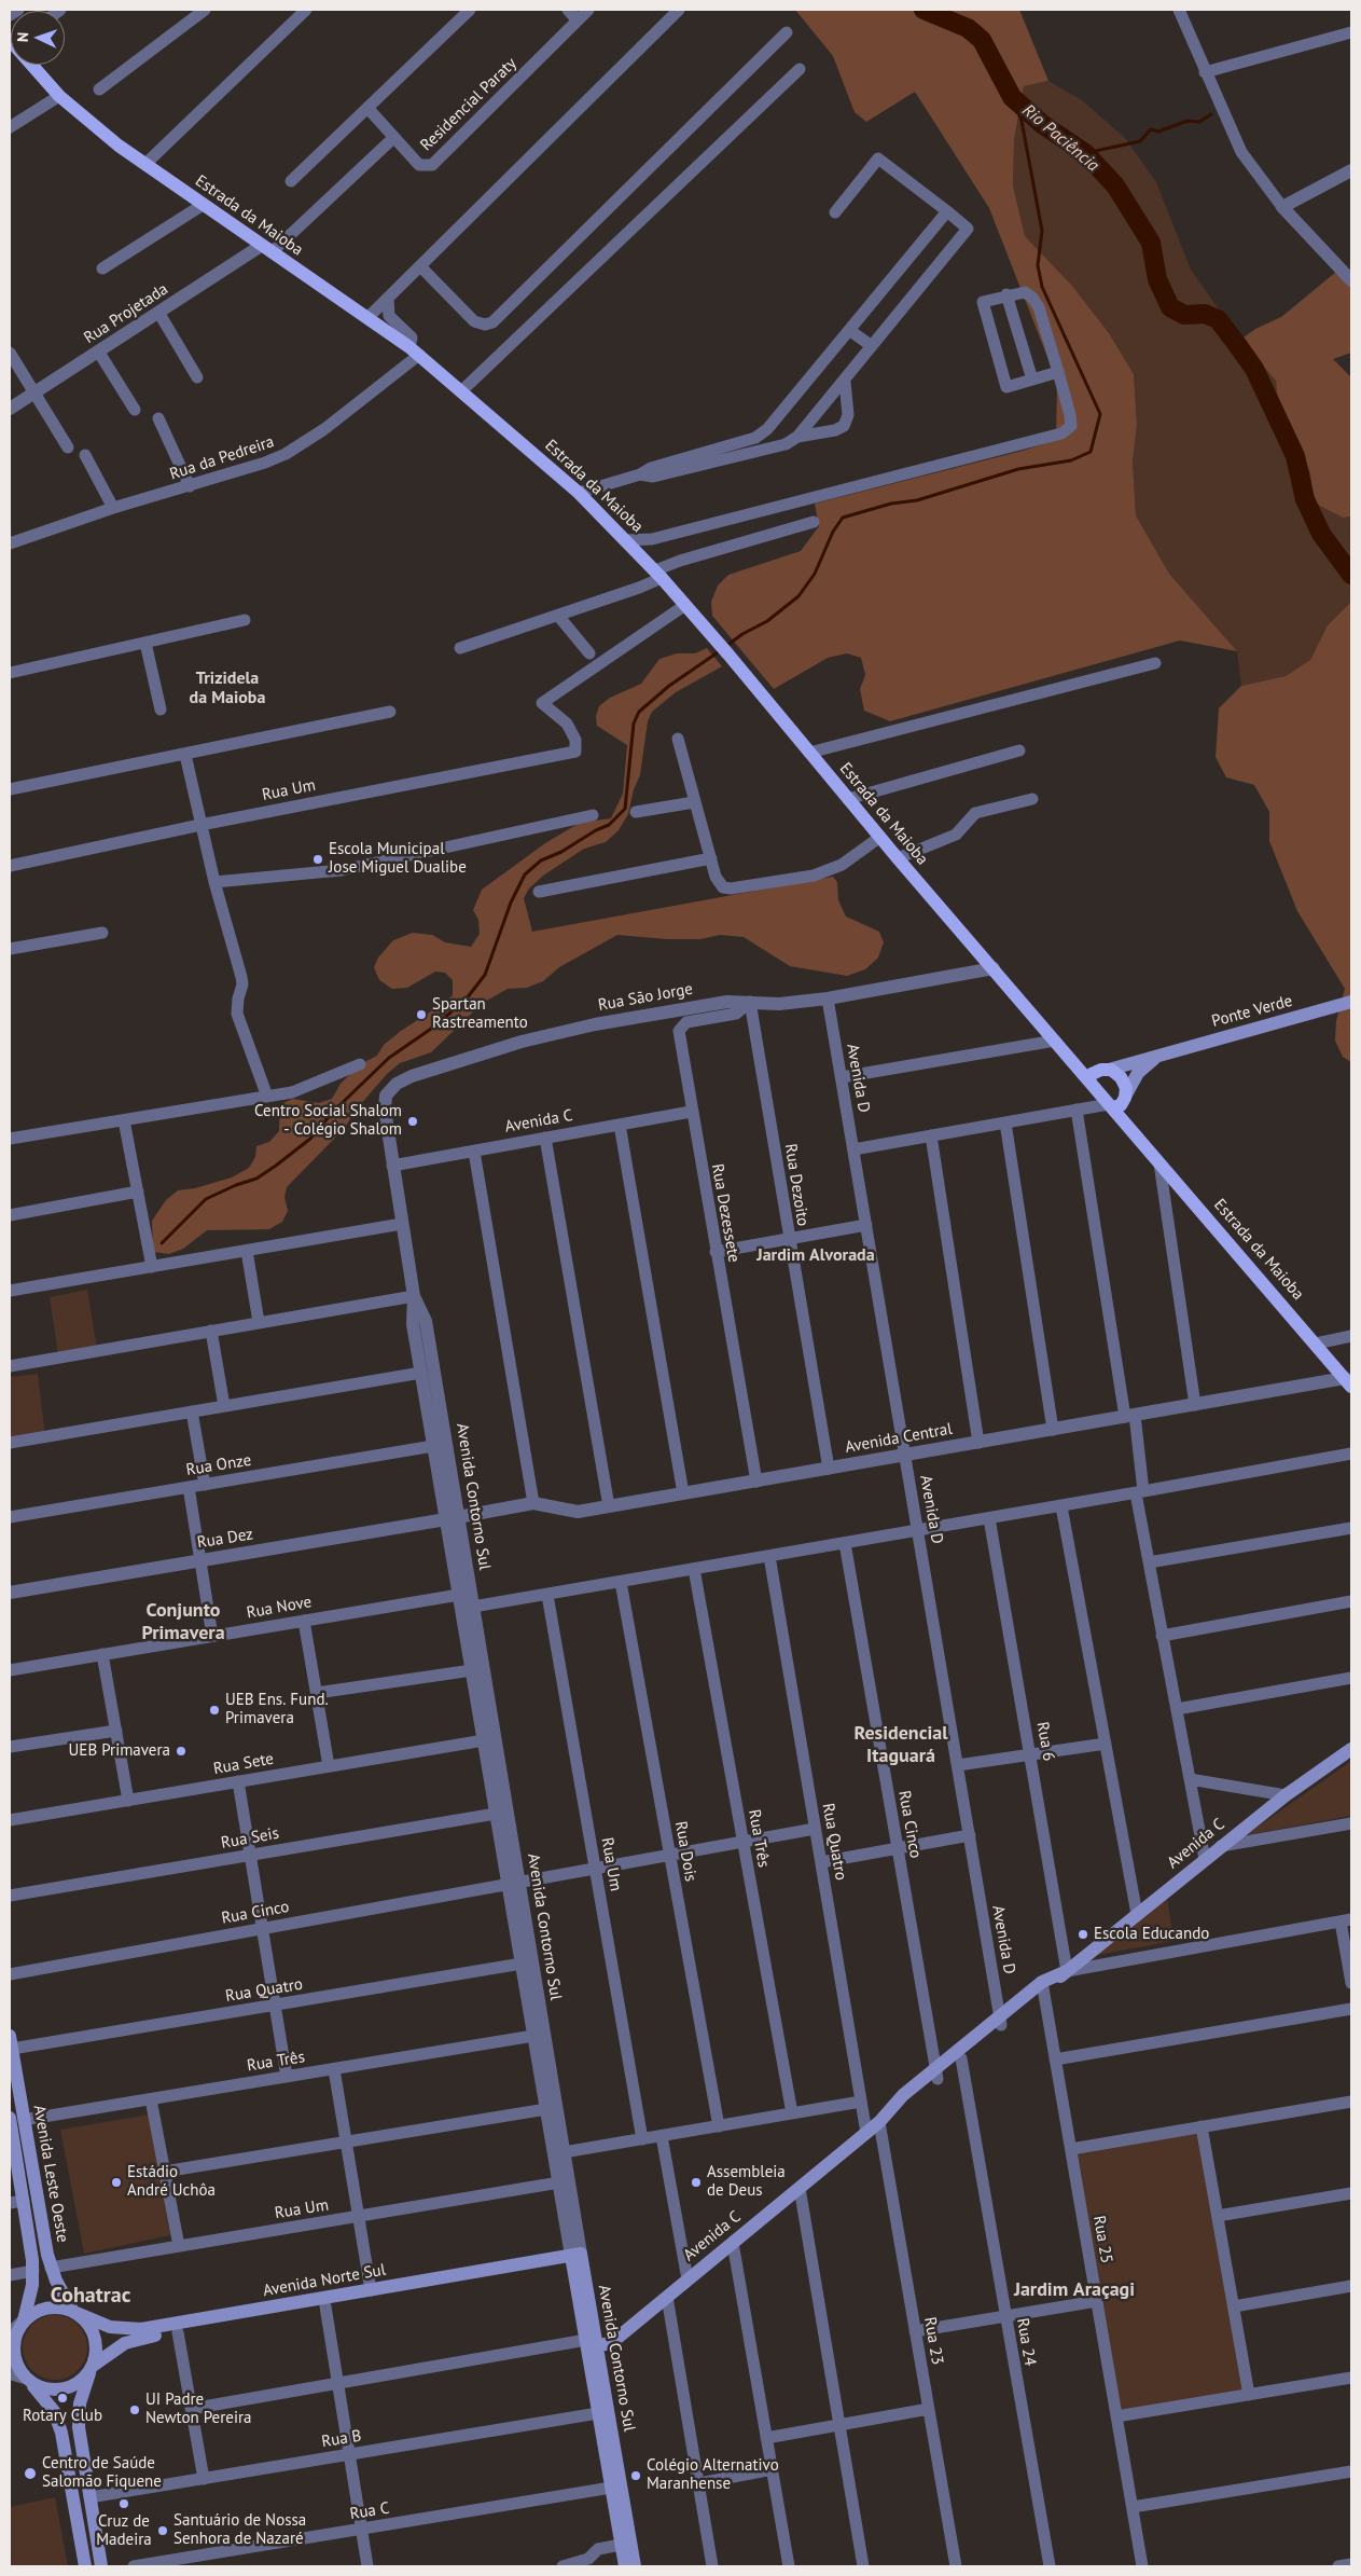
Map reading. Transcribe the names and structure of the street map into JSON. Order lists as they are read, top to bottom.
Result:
{
  "streets": {
    "main road": [
      "Estrada da Maioba",
      "Ponte Verde",
      "Avenida C",
      "Avenida Contorno Sul",
      "Avenida Leste Oeste",
      "Avenida Norte Sul"
    ],
    "street": [
      "Residencial Paraty",
      "Rua Projetada",
      "Rua da Pedreira",
      "Rua Um",
      "Rua São Jorge",
      "Avenida D",
      "Rua Dezoito",
      "Rua Dezessete",
      "Avenida Central",
      "Rua Onze",
      "Rua Dez",
      "Rua Nove",
      "Rua 6",
      "Rua Sete",
      "Rua Cinco",
      "Rua Seis",
      "Rua Três",
      "Rua Quatro",
      "Rua Dois",
      "Rua 25",
      "Rua 23",
      "Rua 24",
      "Rua B",
      "Rua C"
    ]
  },
  "crossings": [
    ["Estrada da Maioba", "Rua Projetada"],
    ["Estrada da Maioba", "Rua da Pedreira"],
    ["Estrada da Maioba", "Rua Um"],
    ["Estrada da Maioba", "Rua São Jorge"],
    ["Estrada da Maioba", "Ponte Verde"],
    ["Estrada da Maioba", "Avenida Central"],
    ["Rua Um", "Avenida Contorno Sul"],
    ["Rua Um", "Rua Cinco"],
    ["Rua Um", "Avenida Leste Oeste"],
    ["Rua São Jorge", "Avenida D"],
    ["Rua São Jorge", "Avenida C"],
    ["Rua São Jorge", "Rua Dezoito"],
    ["Rua São Jorge", "Rua Dezessete"],
    ["Rua São Jorge", "Avenida Contorno Sul"],
    ["Avenida D", "Avenida C"],
    ["Avenida D", "Avenida Central"],
    ["Avenida C", "Rua Dezessete"],
    ["Avenida C", "Avenida Contorno Sul"],
    ["Avenida C", "Rua 6"],
    ["Avenida C", "Rua Cinco"],
    ["Avenida C", "Rua Quatro"],
    ["Avenida C", "Rua 25"],
    ["Avenida C", "Rua 23"],
    ["Avenida C", "Rua 24"],
    ["Rua Dezoito", "Rua Dezessete"],
    ["Rua Dezoito", "Avenida Central"],
    ["Rua Dezessete", "Avenida Central"],
    ["Avenida Central", "Avenida Contorno Sul"],
    ["Avenida Central", "Rua Dez"],
    ["Rua Onze", "Avenida Contorno Sul"],
    ["Avenida Contorno Sul", "Rua Dez"],
    ["Avenida Contorno Sul", "Rua Nove"],
    ["Avenida Contorno Sul", "Rua Sete"],
    ["Avenida Contorno Sul", "Rua Cinco"],
    ["Avenida Contorno Sul", "Rua Seis"],
    ["Avenida Contorno Sul", "Rua Três"],
    ["Avenida Contorno Sul", "Rua Quatro"],
    ["Avenida Contorno Sul", "Avenida Norte Sul"],
    ["Avenida Contorno Sul", "Rua B"],
    ["Avenida Contorno Sul", "Rua C"],
    ["Rua Cinco", "Rua Três"],
    ["Rua Cinco", "Rua Quatro"],
    ["Rua Cinco", "Rua Dois"],
    ["Rua Três", "Avenida Leste Oeste"],
    ["Rua Quatro", "Avenida Leste Oeste"],
    ["Avenida Leste Oeste", "Avenida Norte Sul"]
  ],
  "districts": [
    "Trizidela da Maioba",
    "Jardim Alvorada",
    "Conjunto Primavera",
    "Residencial Itaguará",
    "Jardim Araçagi",
    "Cohatrac"
  ],
  "water": ["Rio Paciência"],
  "places": [
    "Escola Municipal Jose Miguel Dualibe",
    "Spartan Rastreamento",
    "Centro Social Shalom - Colégio Shalom",
    "UEB Ens. Fund. Primavera",
    "UEB Primavera",
    "Escola Educando",
    "Estádio André Uchôa",
    "Assembleia de Deus",
    "Rotary Club",
    "UI Padre Newton Pereira",
    "Centro de Saúde Salomão Fiquene",
    "Colégio Alternativo Maranhense",
    "Cruz de Madeira",
    "Santuário de Nossa Senhora de Nazaré"
  ],
  "north": "left"
}
